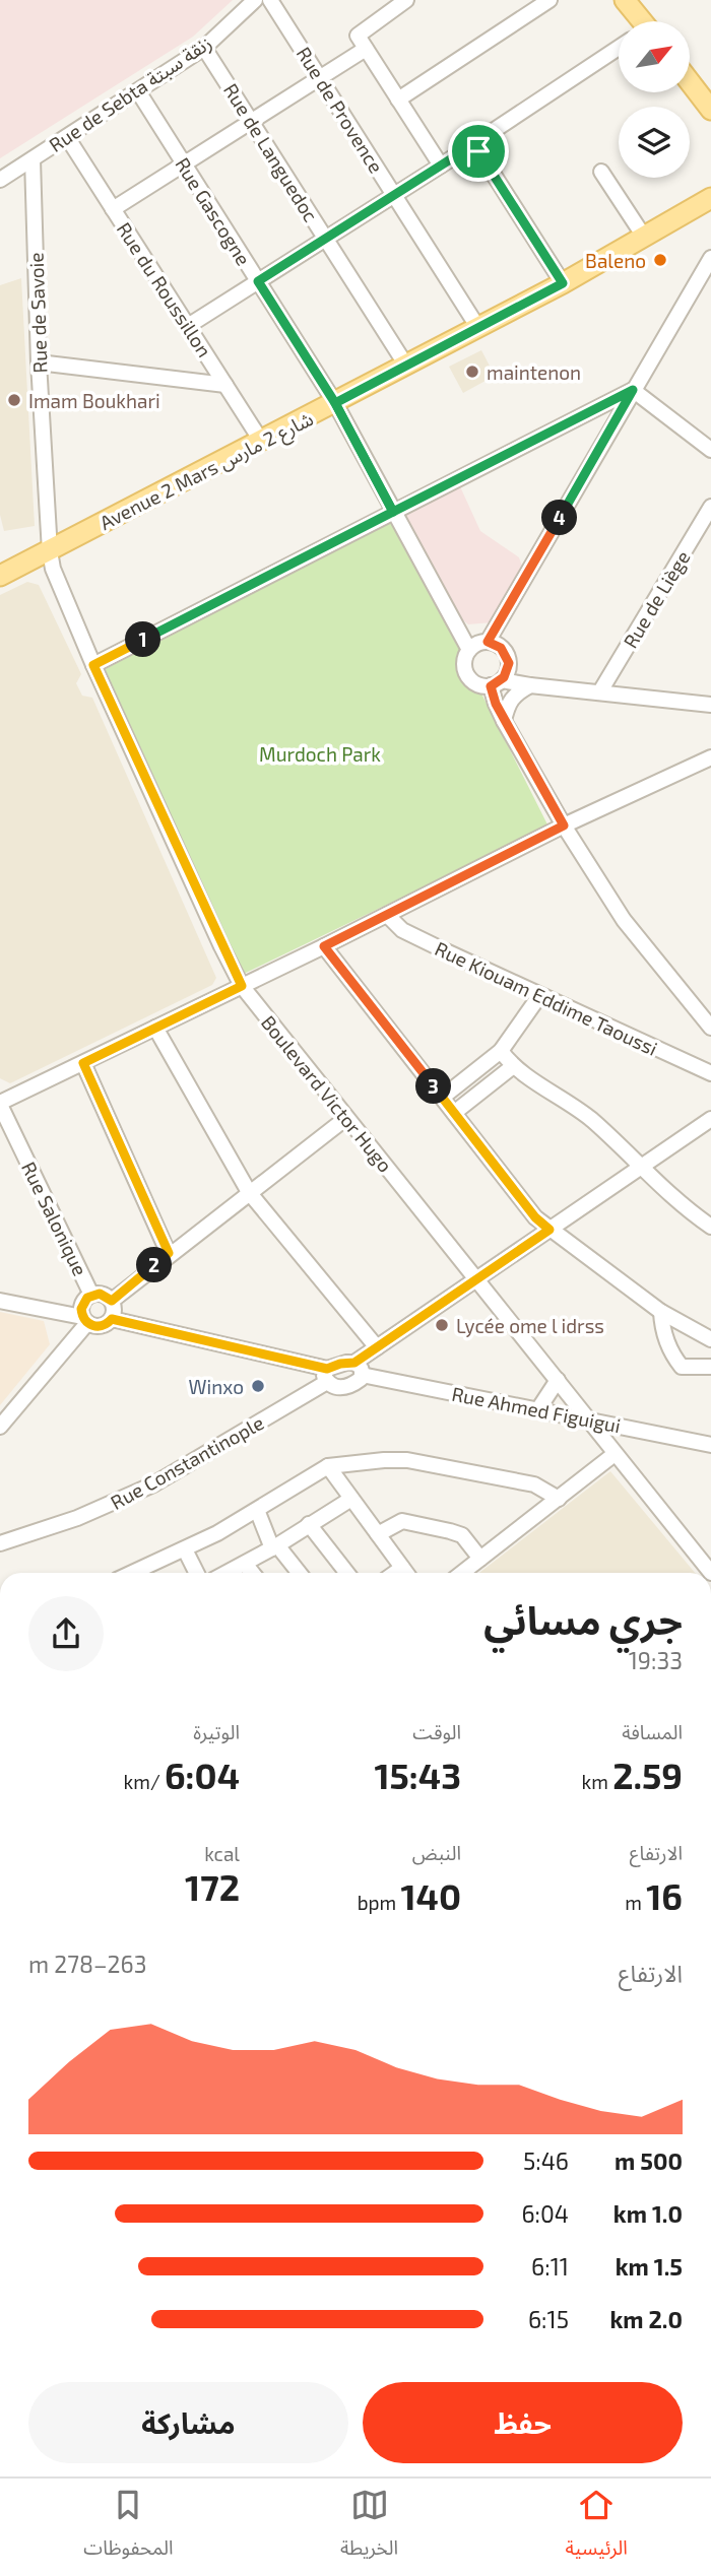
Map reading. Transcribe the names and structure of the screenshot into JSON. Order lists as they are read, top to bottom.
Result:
{
  "streets": {
    "main road": ["Avenue 2 Mars شارع 2 مارس"],
    "street": [
      "Rue de Sebta زنقة سبتة",
      "Rue de Provence",
      "Rue de Languedoc",
      "Rue Gascogne",
      "Rue du Roussillon",
      "Rue de Savoie",
      "Rue de Liège",
      "Rue Kiouam Eddime Taoussi",
      "Boulevard Victor Hugo",
      "Rue Salonique",
      "Rue Ahmed Figuigui",
      "Rue Constantinople"
    ]
  },
  "crossings": [
    ["Rue de Sebta زنقة سبتة", "Rue de Languedoc"],
    ["Rue de Sebta زنقة سبتة", "Rue Gascogne"],
    ["Rue de Sebta زنقة سبتة", "Rue du Roussillon"],
    ["Rue de Sebta زنقة سبتة", "Rue de Savoie"],
    ["Rue de Provence", "Avenue 2 Mars شارع 2 مارس"],
    ["Rue de Languedoc", "Avenue 2 Mars شارع 2 مارس"],
    ["Rue Gascogne", "Avenue 2 Mars شارع 2 مارس"],
    ["Rue du Roussillon", "Avenue 2 Mars شارع 2 مارس"],
    ["Rue de Savoie", "Avenue 2 Mars شارع 2 مارس"],
    ["Rue de Savoie", "Boulevard Victor Hugo"],
    ["Avenue 2 Mars شارع 2 مارس", "Boulevard Victor Hugo"],
    ["Boulevard Victor Hugo", "Rue Ahmed Figuigui"]
  ],
  "parks": ["Murdoch Park"],
  "places": [
    "Baleno",
    "maintenon",
    "Imam Boukhari",
    "Lycée ome l idrss",
    "Winxo"
  ],
  "north": "top right",
  "page": {
    "pins": [
      "4",
      "1",
      "3",
      "2"
    ],
    "heading": ["جري مسائي", "19:33"],
    "stats": [
      ["المسافة", "2.59 km"],
      ["الوقت", "15:43"],
      ["الوتيرة", "6:04 /km"],
      ["الارتفاع", "16 m"],
      ["النبض", "140 bpm"],
      ["kcal", "172"]
    ],
    "chart": ["الارتفاع", "263–278 m"],
    "list": [
      {
        "name": "500 m",
        "note": "5:46"
      },
      {
        "name": "1.0 km",
        "note": "6:04"
      },
      {
        "name": "1.5 km",
        "note": "6:11"
      },
      {
        "name": "2.0 km",
        "note": "6:15"
      }
    ],
    "buttons": ["حفظ", "مشاركة"],
    "tabs": ["الرئيسية", "الخريطة", "المحفوظات"]
  }
}
